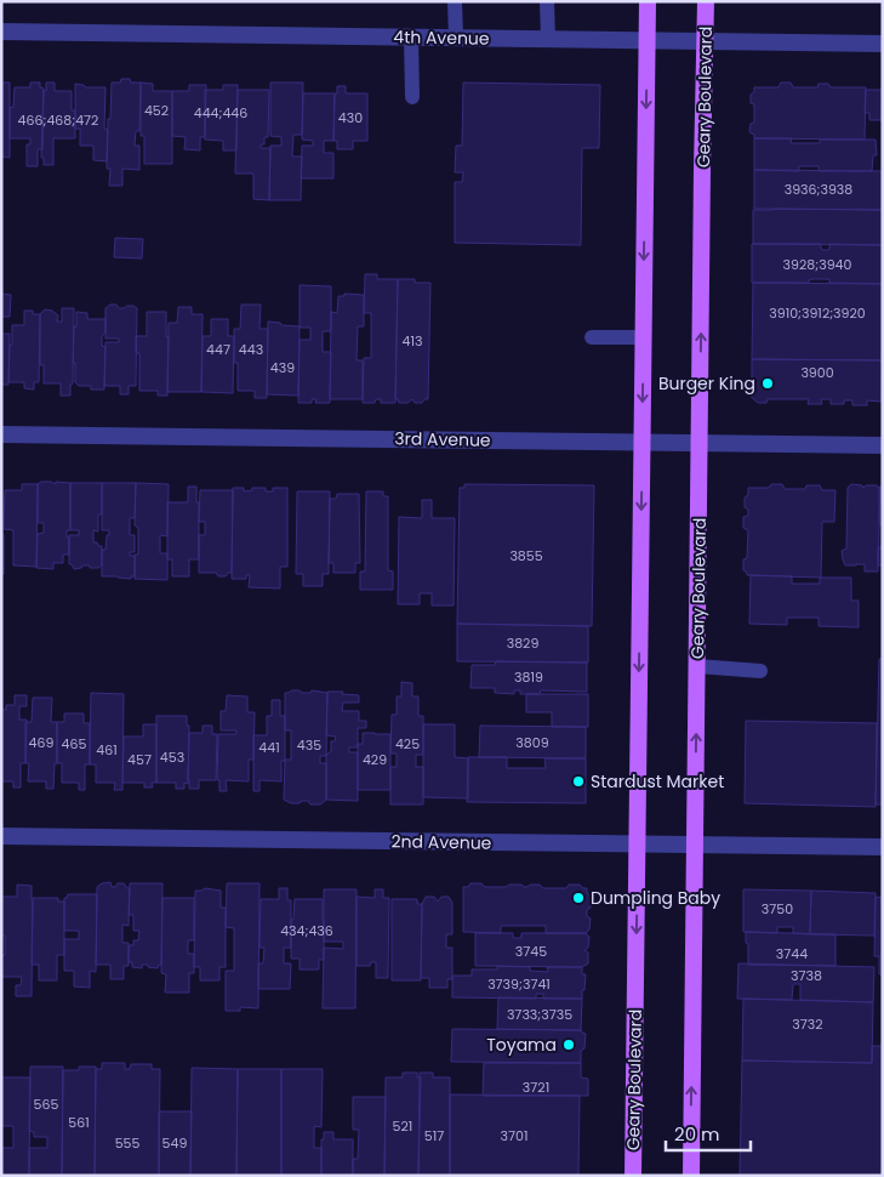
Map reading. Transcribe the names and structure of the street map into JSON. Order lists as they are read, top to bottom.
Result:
{
  "streets": {
    "main road": ["Geary Boulevard"],
    "street": ["4th Avenue", "3rd Avenue", "2nd Avenue"]
  },
  "crossings": [
    ["4th Avenue", "Geary Boulevard"],
    ["Geary Boulevard", "3rd Avenue"],
    ["Geary Boulevard", "2nd Avenue"]
  ],
  "places": [
    "Burger King",
    "Stardust Market",
    "Dumpling Baby",
    "Toyama"
  ],
  "house_numbers": [
    "452",
    "444;446",
    "430",
    "466;468;472",
    "3936;3938",
    "3928;3940",
    "3910;3912;3920",
    "413",
    "447",
    "443",
    "439",
    "3900",
    "3855",
    "3829",
    "3819",
    "469",
    "3809",
    "465",
    "425",
    "435",
    "441",
    "461",
    "453",
    "457",
    "429",
    "3750",
    "434;436",
    "3745",
    "3744",
    "3738",
    "3739;3741",
    "3733;3735",
    "3732",
    "3721",
    "565",
    "561",
    "521",
    "517",
    "3701",
    "555",
    "549"
  ],
  "scale_bar": "20 m"
}
